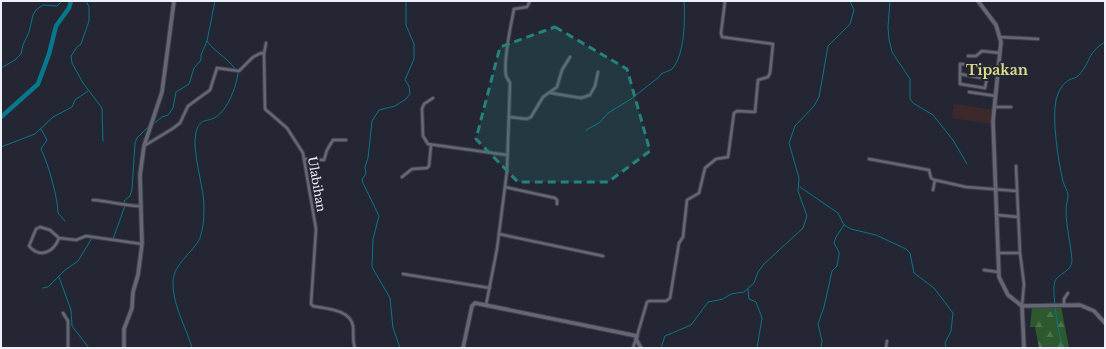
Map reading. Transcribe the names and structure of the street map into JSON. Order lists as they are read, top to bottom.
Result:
{
  "streets": {
    "street": ["Ulabihan"]
  },
  "districts": ["Tipakan"]
}
